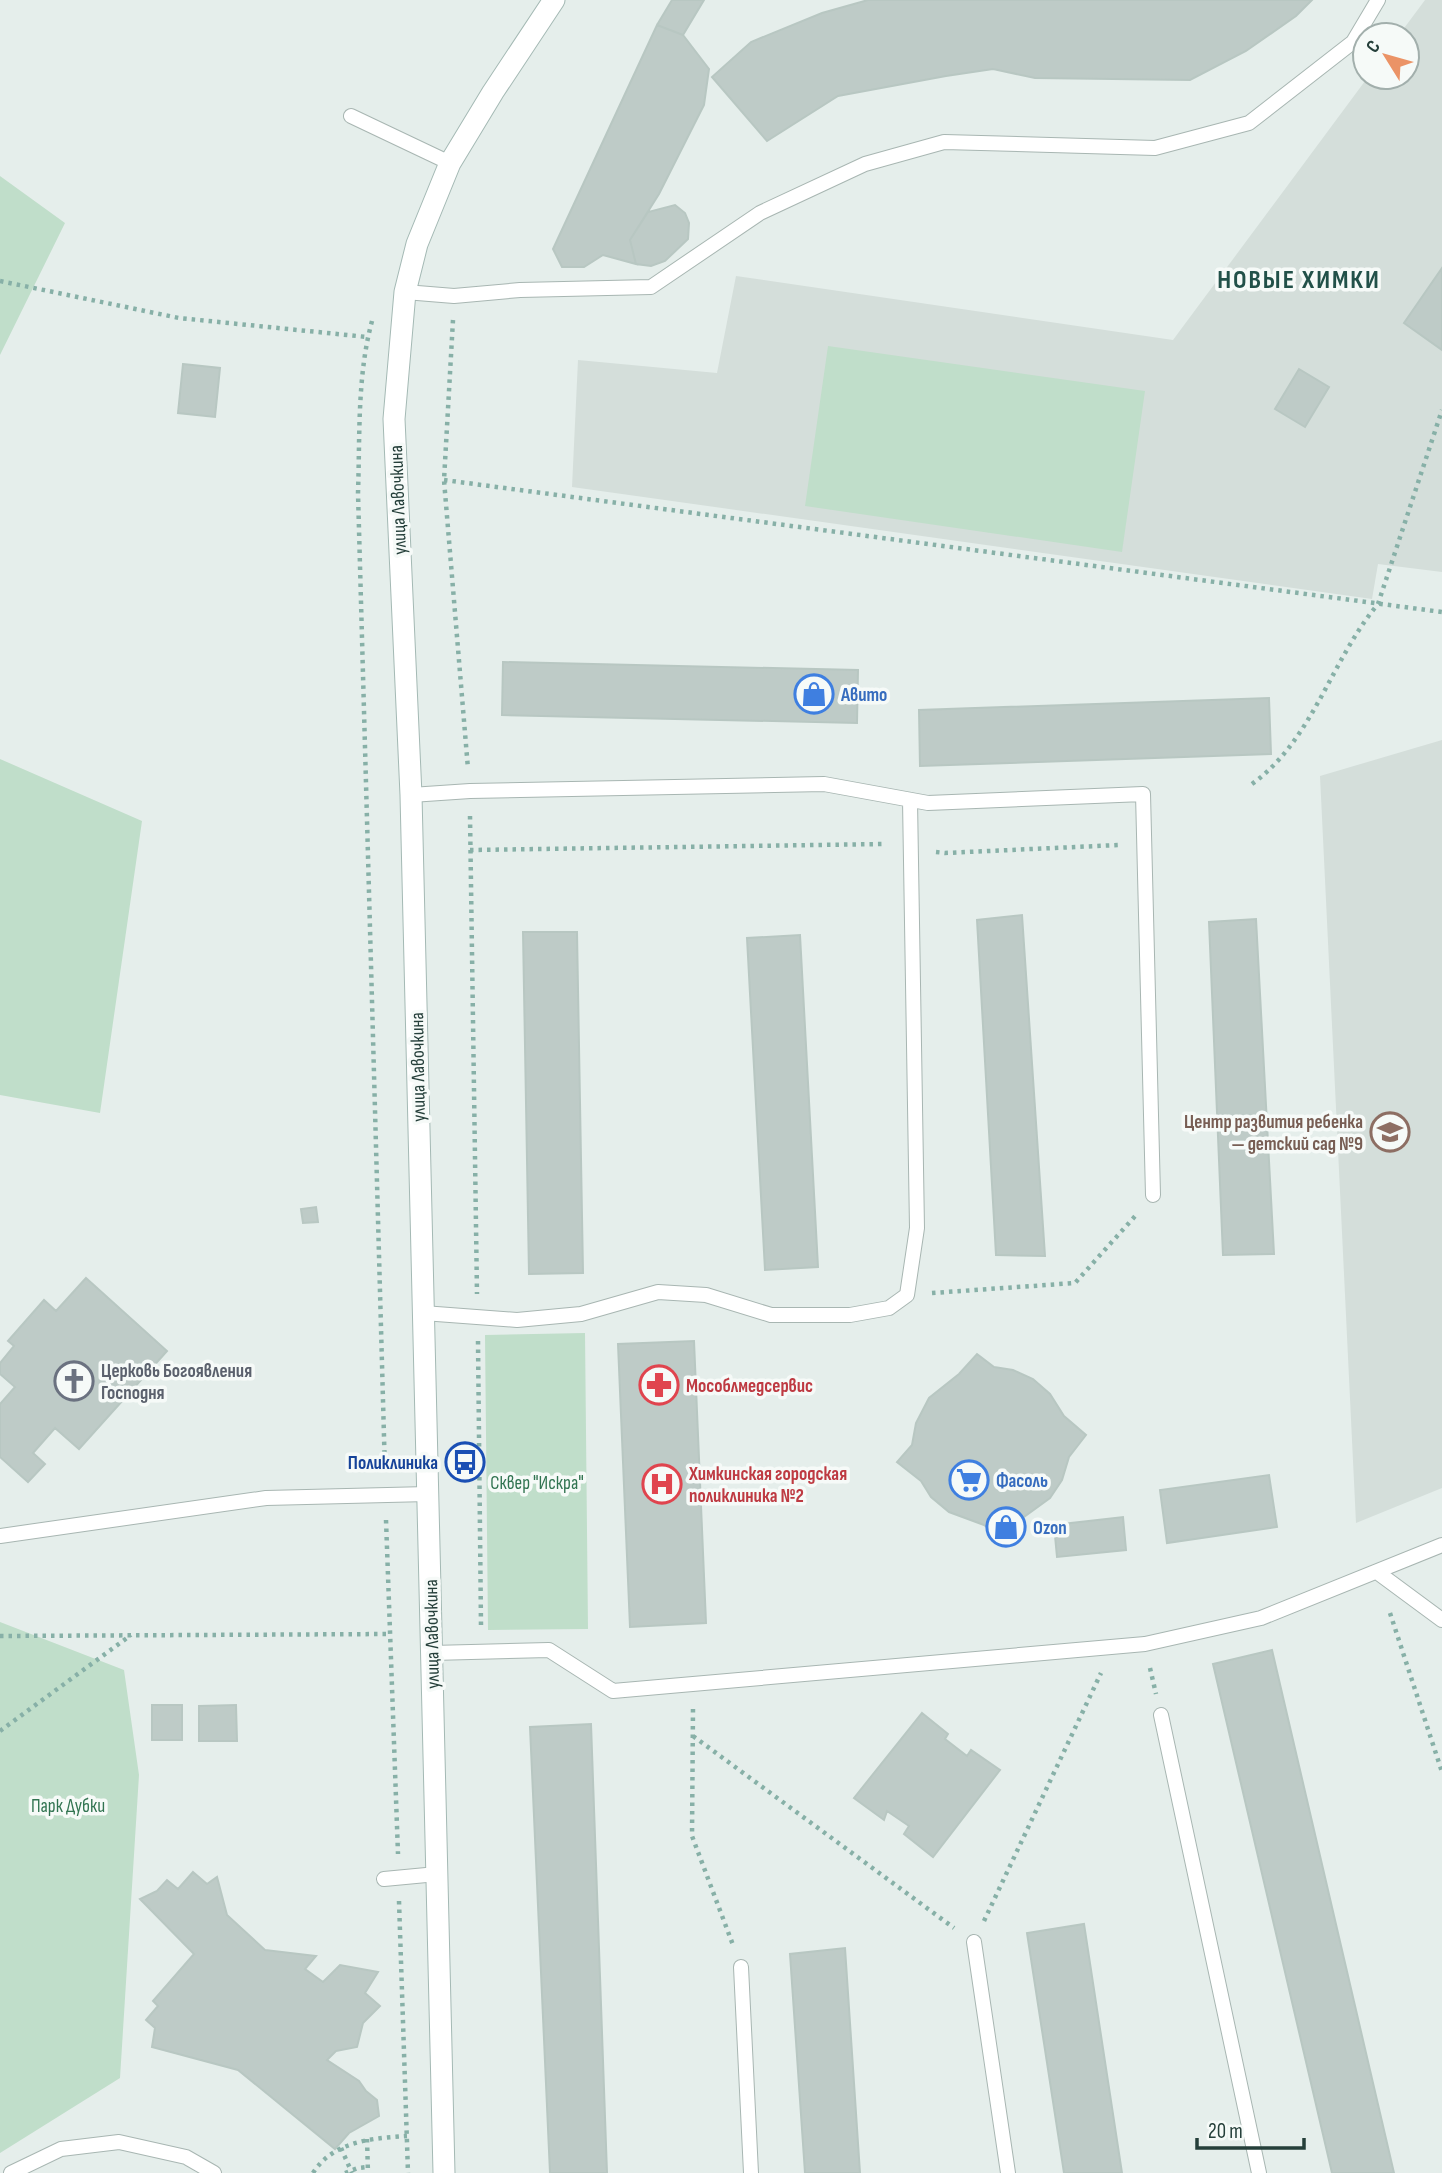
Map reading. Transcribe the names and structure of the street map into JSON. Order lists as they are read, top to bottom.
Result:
{
  "streets": {
    "street": ["улица Лавочкина"]
  },
  "districts": ["НОВЫЕ ХИМКИ"],
  "parks": ["Сквер \"Искра\"", "Парк Дубки"],
  "places": {
    "shop": ["Авито", "Ozon"],
    "school or university": ["Центр развития ребенка — детский сад №9"],
    "church": ["Церковь Богоявления Господня"],
    "pharmacy": ["Мособлмедсервис"],
    "bus stop": ["Поликлиника"],
    "supermarket": ["Фасоль"],
    "hospital": ["Химкинская городская поликлиника №2"]
  },
  "scale_bar": "20 m",
  "north": "top left"
}
